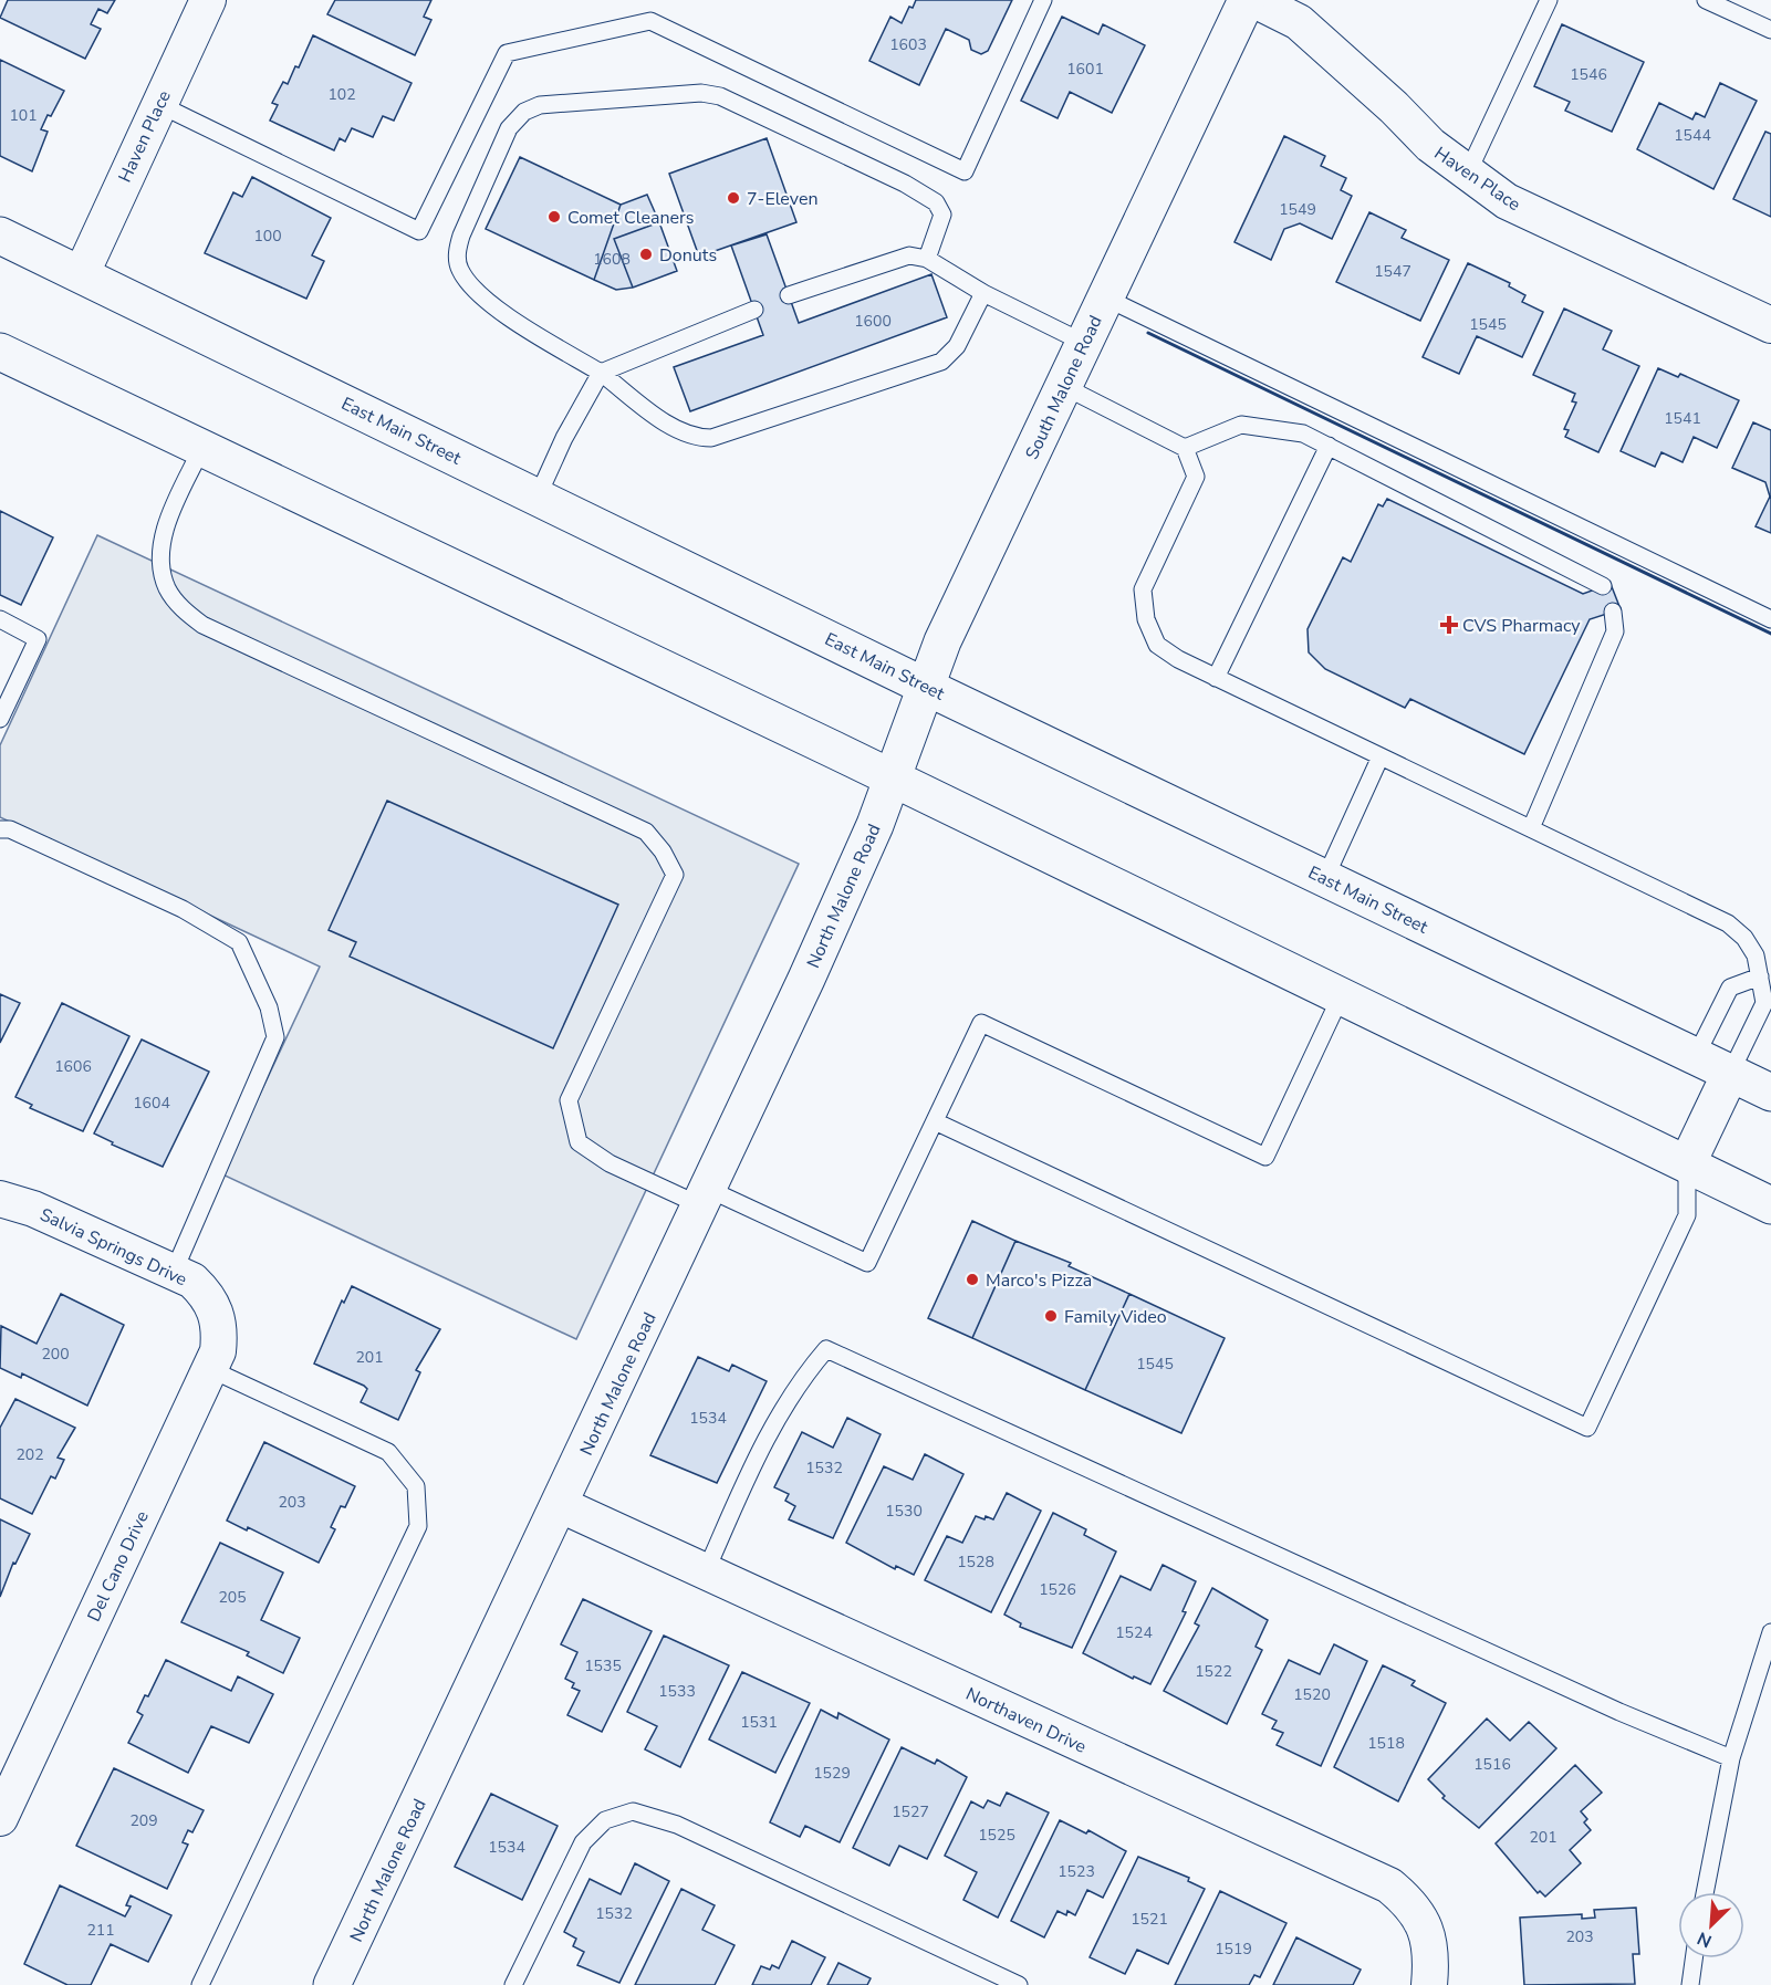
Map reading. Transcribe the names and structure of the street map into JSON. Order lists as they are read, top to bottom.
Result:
{
  "streets": {
    "main road": ["South Malone Road", "East Main Street", "North Malone Road"],
    "street": [
      "Haven Place",
      "Salvia Springs Drive",
      "Del Cano Drive",
      "Northaven Drive"
    ]
  },
  "crossings": [
    ["Haven Place", "East Main Street"],
    ["South Malone Road", "East Main Street"],
    ["South Malone Road", "North Malone Road"],
    ["North Malone Road", "Northaven Drive"],
    ["Salvia Springs Drive", "Del Cano Drive"]
  ],
  "places": {
    "other": [
      "7-Eleven",
      "Comet Cleaners",
      "Donuts",
      "Marco's Pizza",
      "Family Video"
    ],
    "health": ["CVS Pharmacy"]
  },
  "house_numbers": [
    "1603",
    "1601",
    "1546",
    "102",
    "101",
    "1544",
    "1549",
    "100",
    "1608",
    "1547",
    "1600",
    "1545",
    "1541",
    "1606",
    "1604",
    "200",
    "201",
    "1545",
    "1534",
    "202",
    "1532",
    "203",
    "1530",
    "1528",
    "1526",
    "205",
    "1524",
    "1535",
    "1522",
    "1533",
    "1520",
    "1531",
    "1518",
    "1516",
    "1529",
    "1527",
    "209",
    "1525",
    "201",
    "1534",
    "1523",
    "1532",
    "1521",
    "211",
    "203",
    "1519"
  ],
  "north": "bottom left"
}
